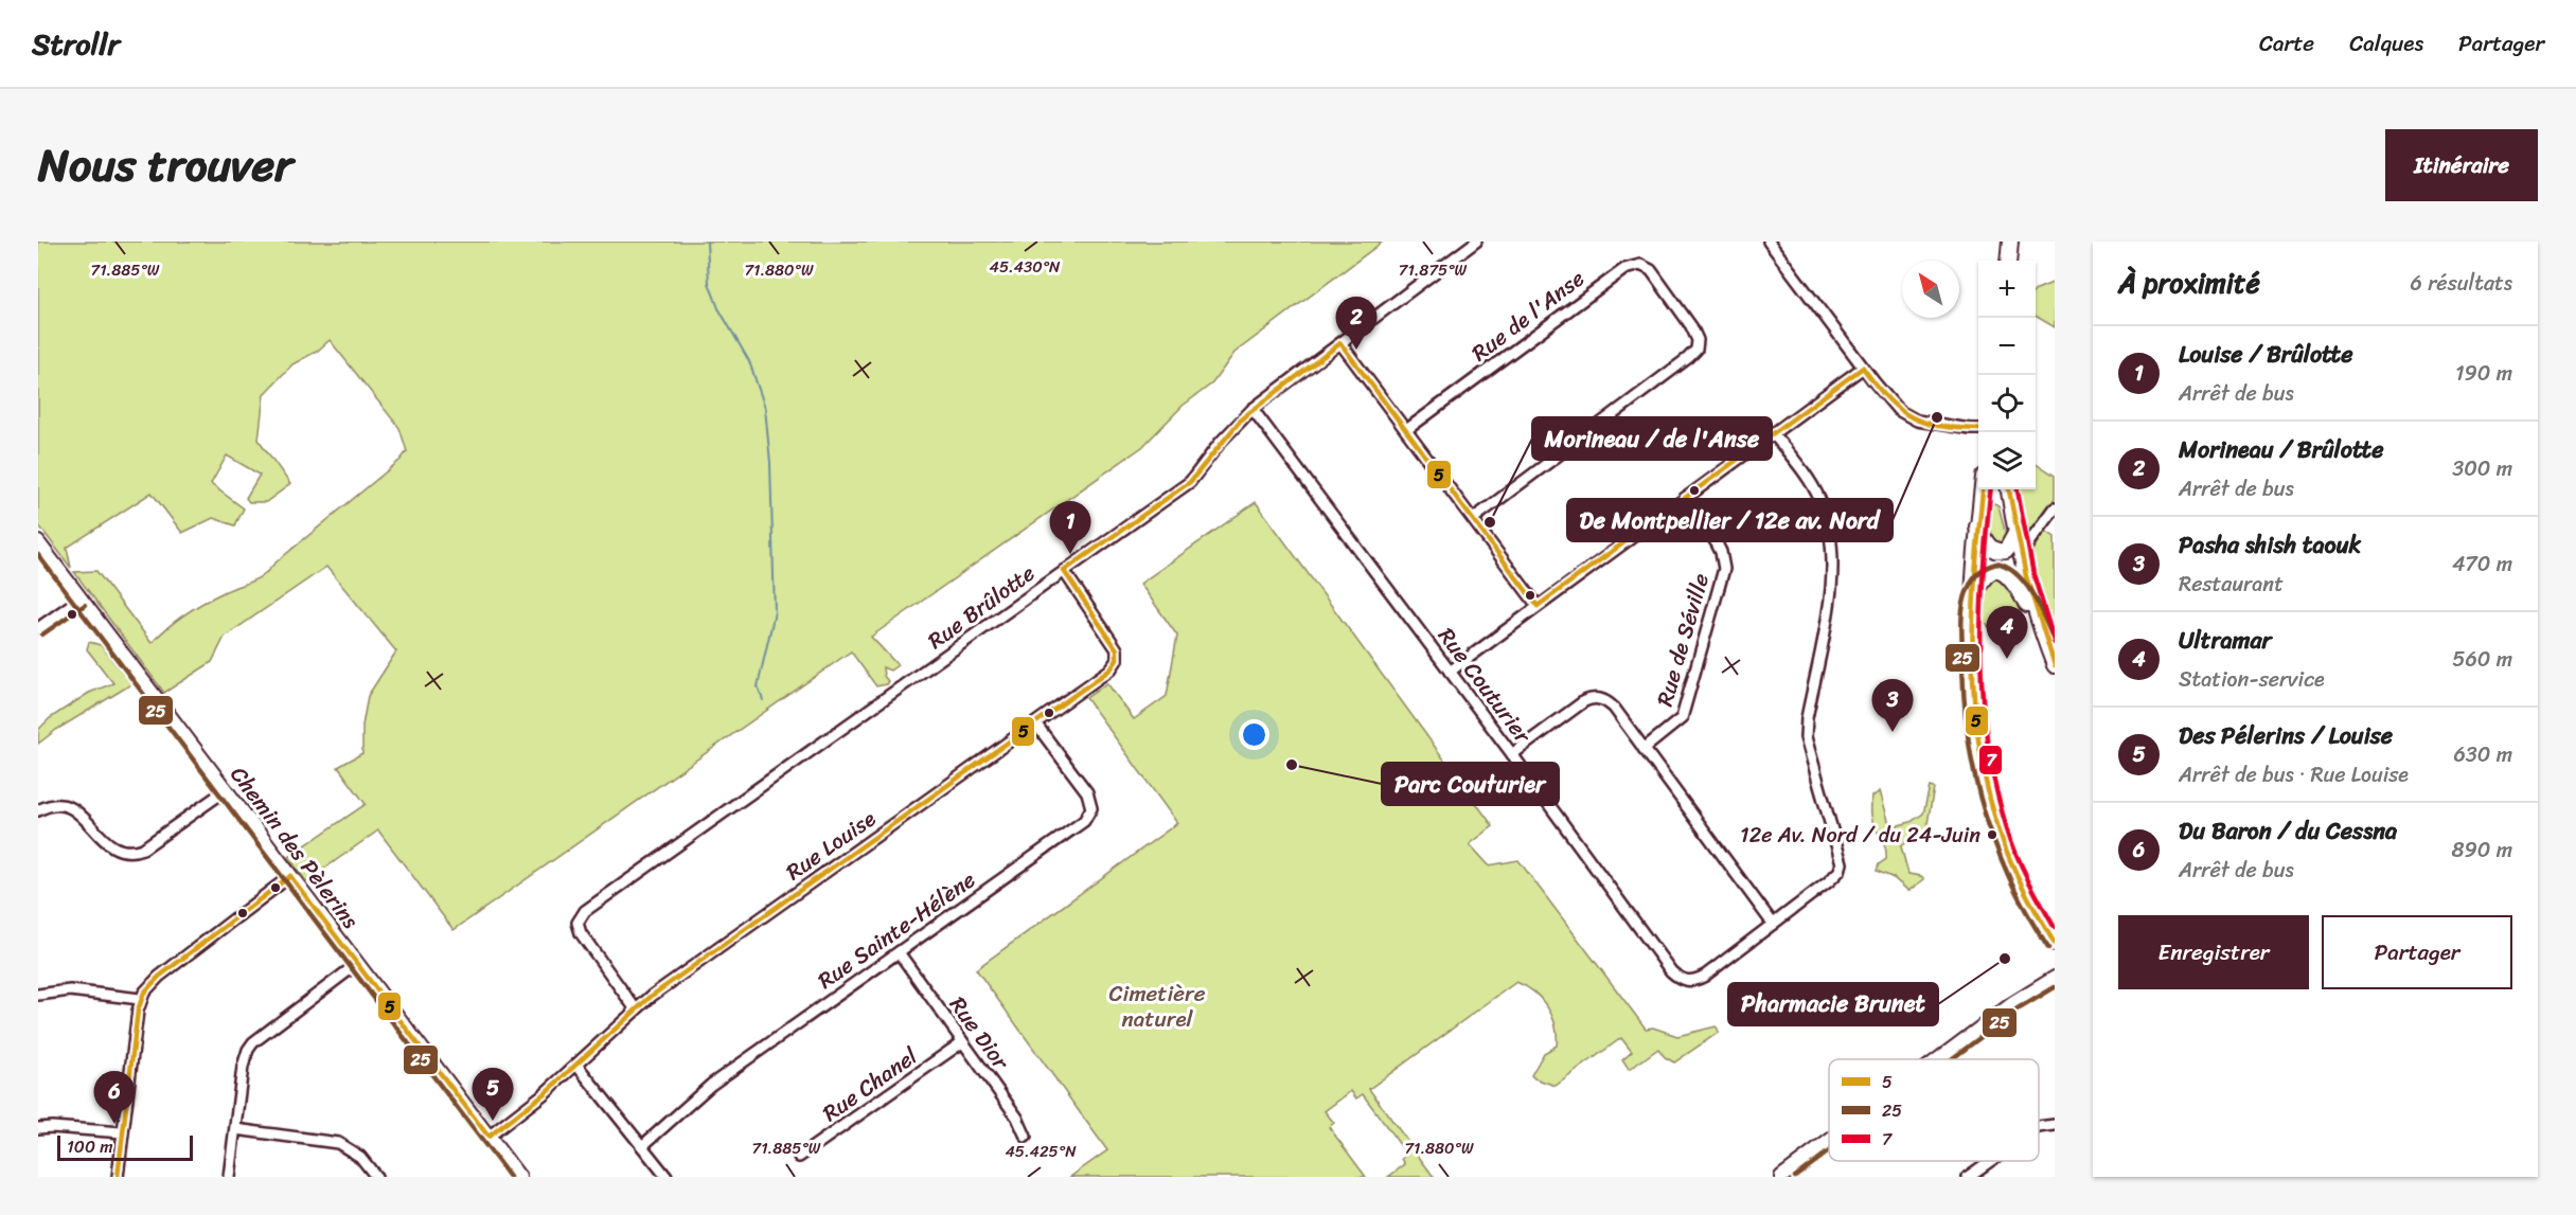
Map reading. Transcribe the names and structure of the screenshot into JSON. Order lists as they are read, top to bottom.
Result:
{
  "streets": {
    "street": [
      "Rue de l'Anse",
      "Rue Brûlotte",
      "Rue de Séville",
      "Rue Couturier",
      "Rue Louise",
      "Chemin des Pèlerins",
      "Rue Sainte-Hélène",
      "Rue Dior",
      "Rue Chanel"
    ]
  },
  "crossings": [
    ["Rue Brûlotte", "Rue Couturier"],
    ["Rue Brûlotte", "Rue Louise"],
    ["Rue Louise", "Chemin des Pèlerins"],
    ["Rue Louise", "Rue Sainte-Hélène"],
    ["Rue Sainte-Hélène", "Rue Dior"],
    ["Rue Dior", "Rue Chanel"]
  ],
  "parks": ["Cimetière naturel"],
  "places": [
    "De Montpellier / 12e av. Nord",
    "Morineau / de l'Anse",
    "Parc Couturier",
    "12e Av. Nord / du 24-Juin",
    "Pharmacie Brunet"
  ],
  "lines": ["transit line 5", "transit line 7", "transit line 25"],
  "legend": ["5", "25", "7"],
  "scale_bar": "100 m",
  "north": "top left",
  "page": {
    "header": "Strollr",
    "nav": ["Carte", "Calques", "Partager"],
    "title": "Nous trouver",
    "buttons": [
      "Itinéraire",
      ["Enregistrer", "Partager"]
    ],
    "heading": ["À proximité", "6 résultats"],
    "map_buttons": ["+", "−"],
    "pins": [
      "2",
      "1",
      "4",
      "3",
      "5",
      "6"
    ],
    "list": [
      {
        "mark": "1",
        "name": "Louise / Brûlotte",
        "note": "Arrêt de bus",
        "value": "190 m"
      },
      {
        "mark": "2",
        "name": "Morineau / Brûlotte",
        "note": "Arrêt de bus",
        "value": "300 m"
      },
      {
        "mark": "3",
        "name": "Pasha shish taouk",
        "note": "Restaurant",
        "value": "470 m"
      },
      {
        "mark": "4",
        "name": "Ultramar",
        "note": "Station-service",
        "value": "560 m"
      },
      {
        "mark": "5",
        "name": "Des Pélerins / Louise",
        "note": "Arrêt de bus · Rue Louise",
        "value": "630 m"
      },
      {
        "mark": "6",
        "name": "Du Baron / du Cessna",
        "note": "Arrêt de bus",
        "value": "890 m"
      }
    ],
    "scale": "100 m"
  },
  "coordinates": [
    "45.430°N",
    "71.885°W",
    "71.880°W",
    "71.875°W",
    "45.425°N"
  ]
}
